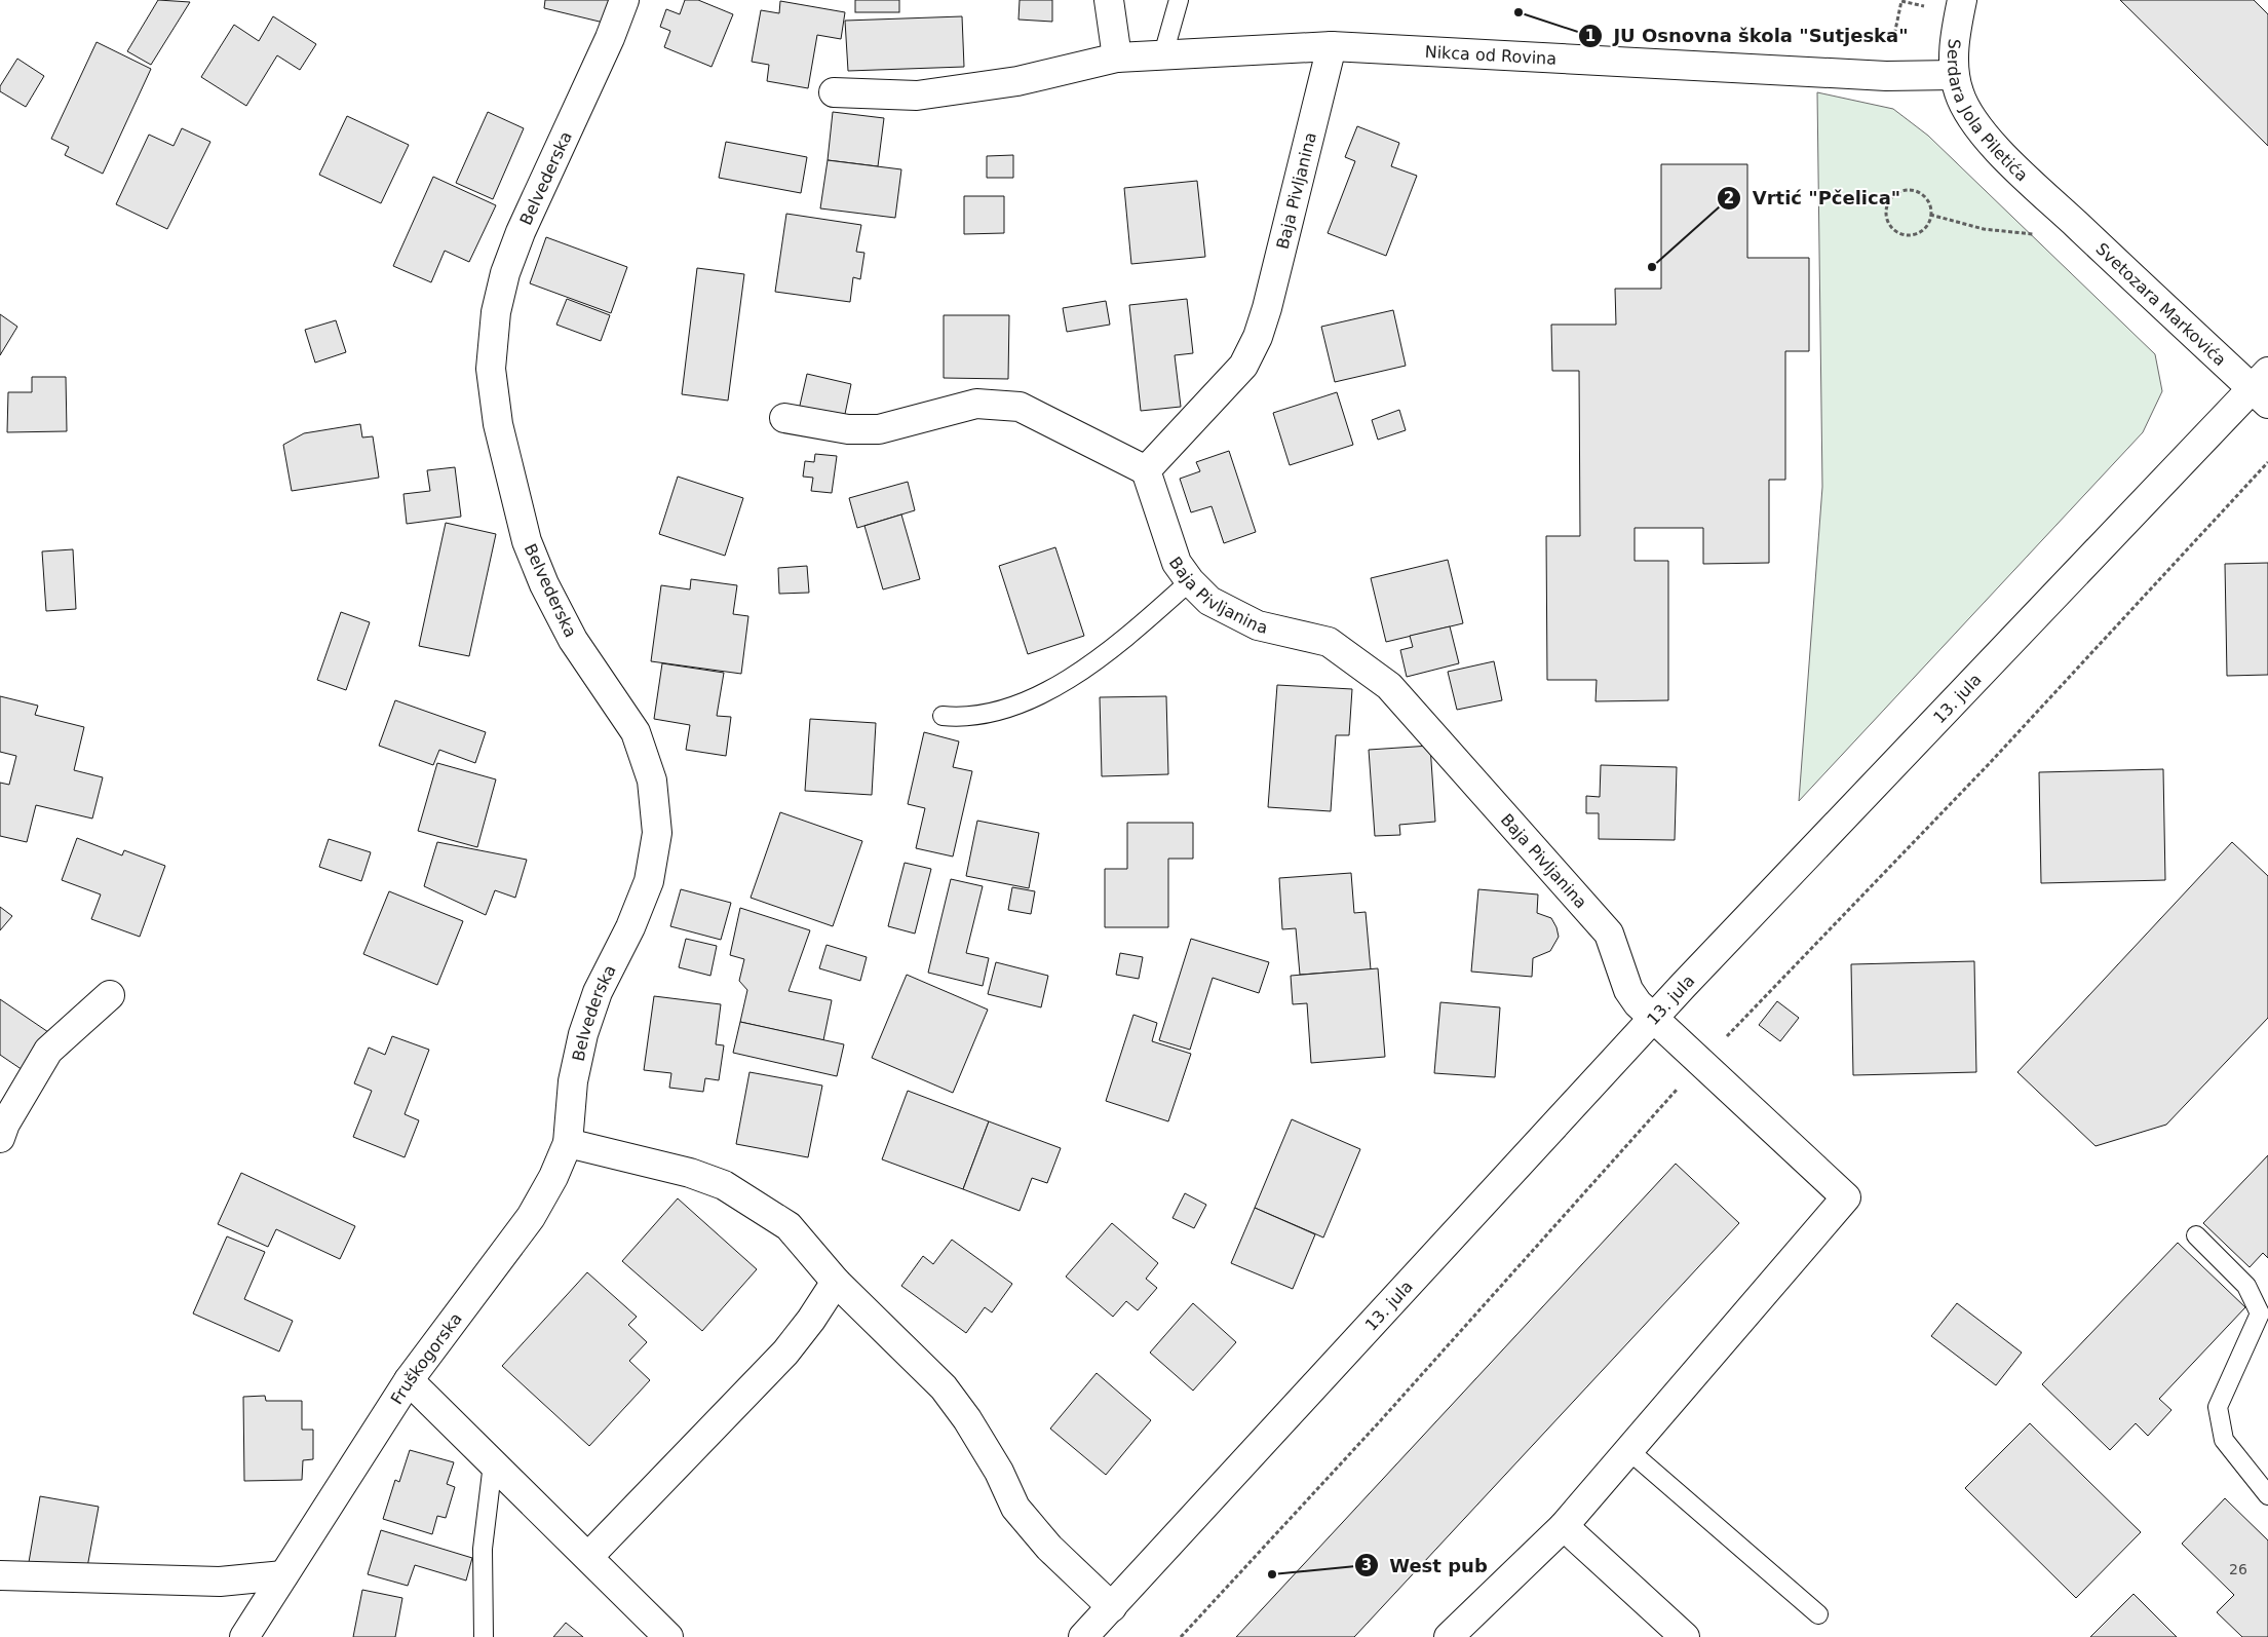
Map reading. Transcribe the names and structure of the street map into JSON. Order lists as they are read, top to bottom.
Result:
{
  "streets": {
    "street": [
      "Nikca od Rovina",
      "Serdara Jola Piletića",
      "Belvederska",
      "Baja Pivljanina",
      "Svetozara Markovića",
      "13. jula",
      "Fruškogorska"
    ]
  },
  "crossings": [
    ["Nikca od Rovina", "Serdara Jola Piletića"],
    ["Nikca od Rovina", "Baja Pivljanina"],
    ["Serdara Jola Piletića", "Svetozara Markovića"],
    ["Belvederska", "Fruškogorska"],
    ["Baja Pivljanina", "13. jula"],
    ["Svetozara Markovića", "13. jula"]
  ],
  "places": ["JU Osnovna škola \"Sutjeska\"", "Vrtić \"Pčelica\"", "West pub"],
  "house_numbers": ["26"]
}
